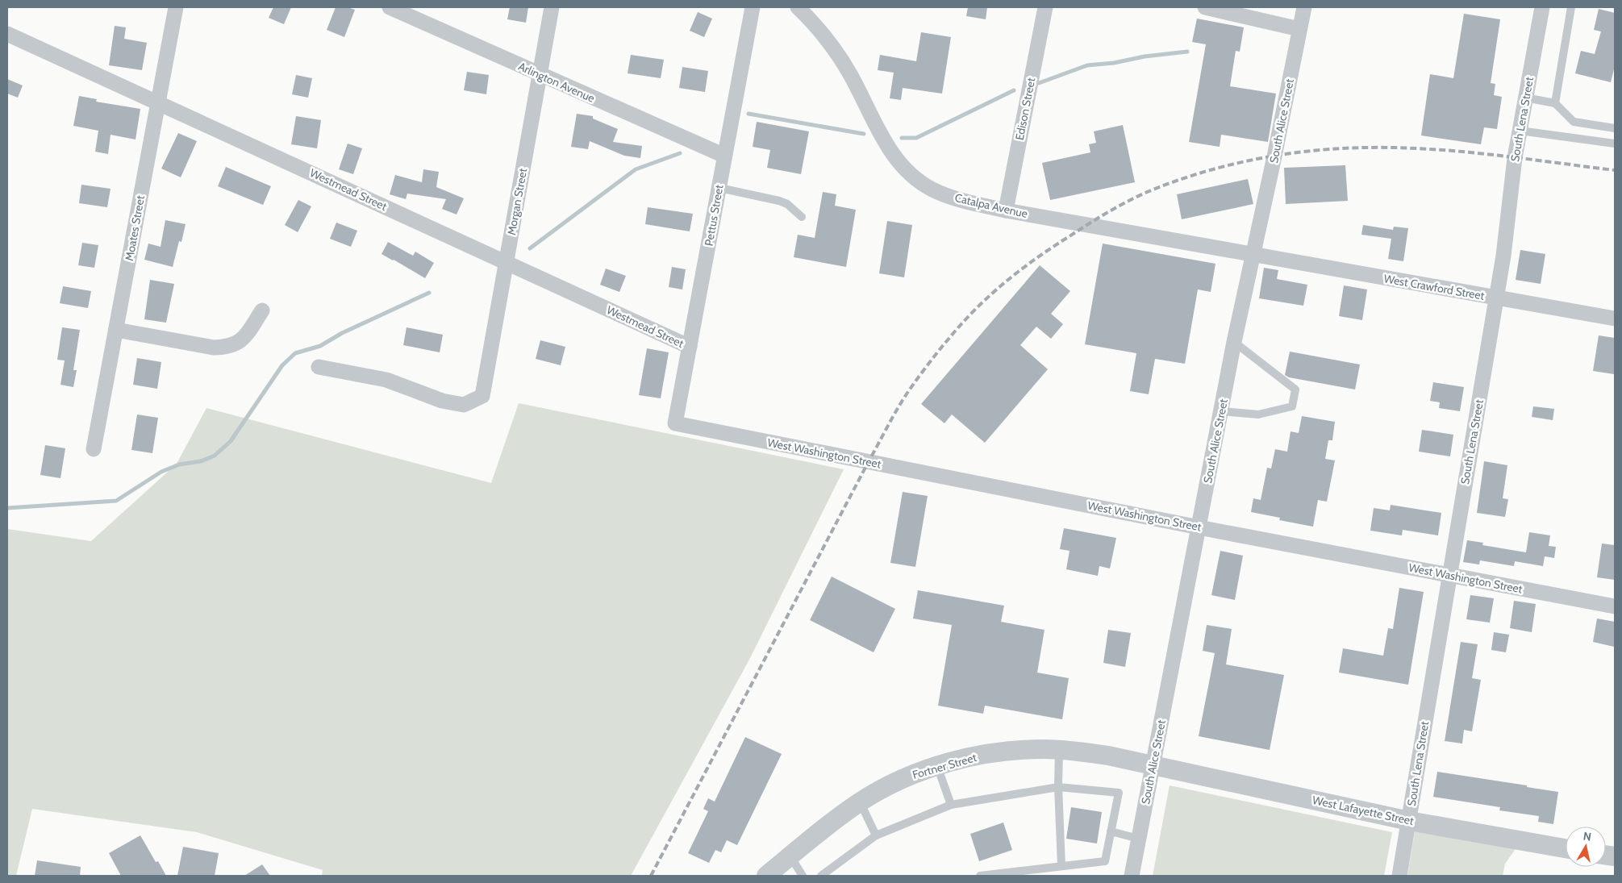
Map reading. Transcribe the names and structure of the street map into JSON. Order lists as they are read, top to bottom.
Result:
{
  "streets": {
    "street": [
      "Arlington Avenue",
      "Edison Street",
      "South Lena Street",
      "South Alice Street",
      "Westmead Street",
      "Morgan Street",
      "Catalpa Avenue",
      "Pettus Street",
      "Moates Street",
      "West Crawford Street",
      "West Washington Street",
      "Fortner Street",
      "West Lafayette Street"
    ]
  },
  "crossings": [
    ["Arlington Avenue", "Morgan Street"],
    ["Arlington Avenue", "Pettus Street"],
    ["Edison Street", "Catalpa Avenue"],
    ["South Lena Street", "West Crawford Street"],
    ["South Lena Street", "West Washington Street"],
    ["South Lena Street", "West Lafayette Street"],
    ["South Alice Street", "Catalpa Avenue"],
    ["South Alice Street", "West Crawford Street"],
    ["South Alice Street", "West Washington Street"],
    ["South Alice Street", "Fortner Street"],
    ["South Alice Street", "West Lafayette Street"],
    ["Westmead Street", "Morgan Street"],
    ["Westmead Street", "Pettus Street"],
    ["Westmead Street", "Moates Street"],
    ["Catalpa Avenue", "West Crawford Street"],
    ["Pettus Street", "West Washington Street"],
    ["Fortner Street", "West Lafayette Street"]
  ],
  "north": "top"
}
